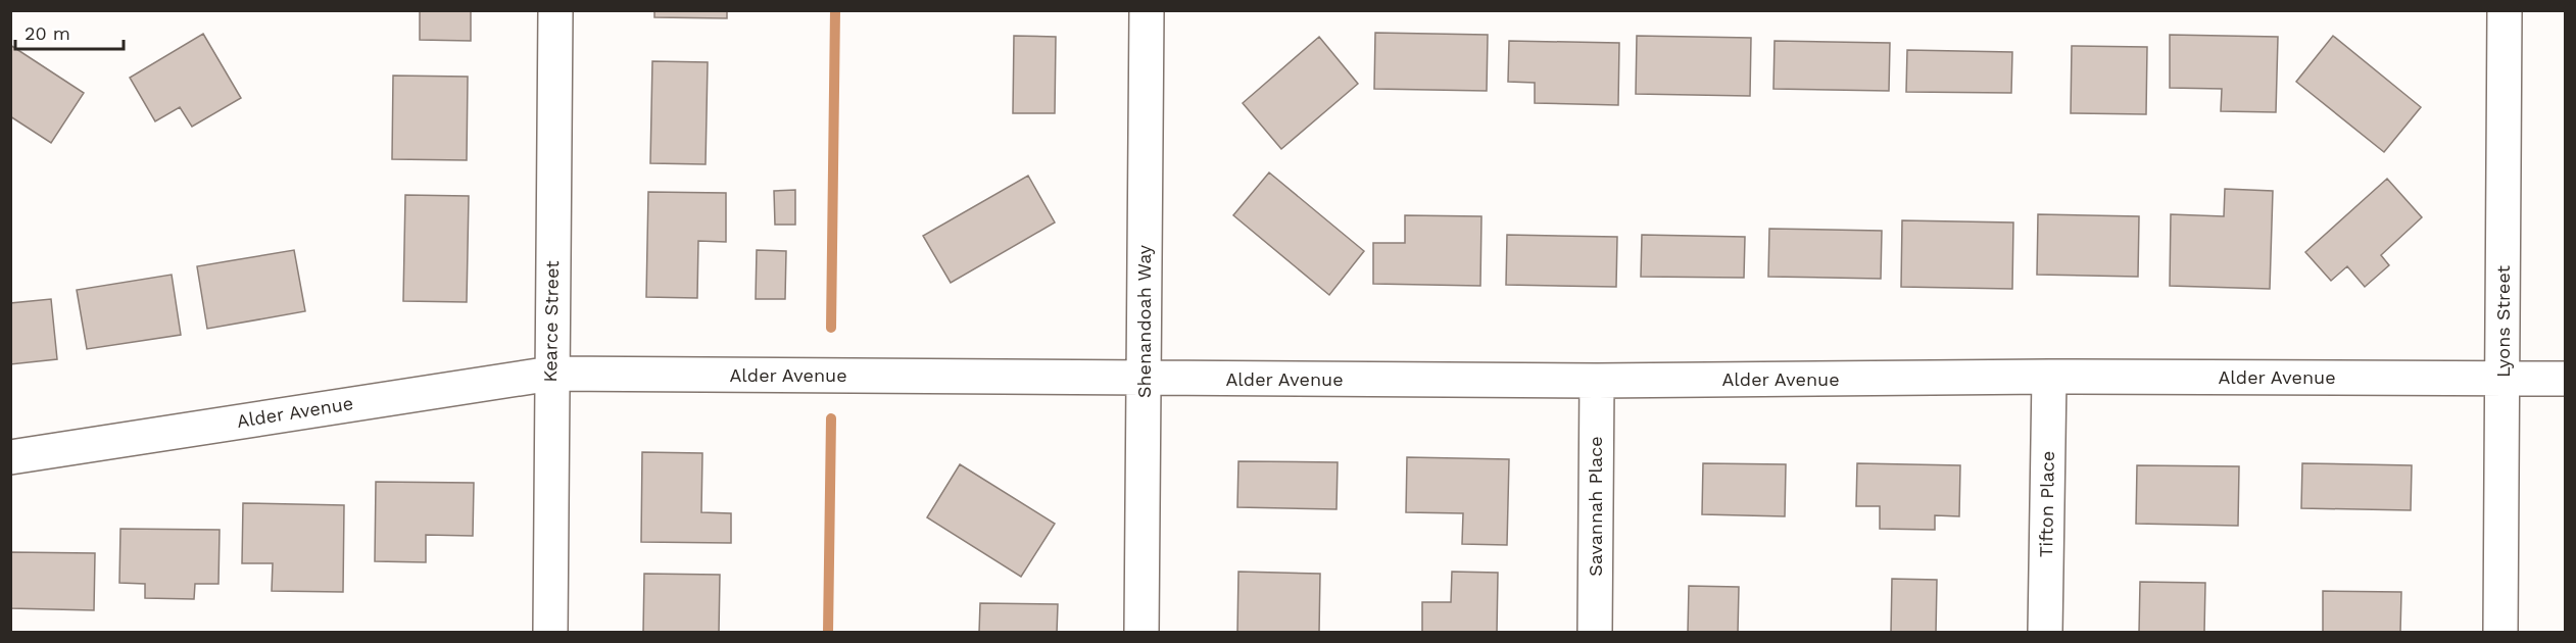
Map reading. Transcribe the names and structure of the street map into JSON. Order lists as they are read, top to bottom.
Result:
{
  "streets": {
    "street": [
      "Kearce Street",
      "Shenandoah Way",
      "Lyons Street",
      "Alder Avenue",
      "Tifton Place",
      "Savannah Place"
    ]
  },
  "crossings": [
    ["Kearce Street", "Alder Avenue"],
    ["Shenandoah Way", "Alder Avenue"],
    ["Lyons Street", "Alder Avenue"],
    ["Alder Avenue", "Tifton Place"],
    ["Alder Avenue", "Savannah Place"]
  ],
  "scale_bar": "20 m"
}
